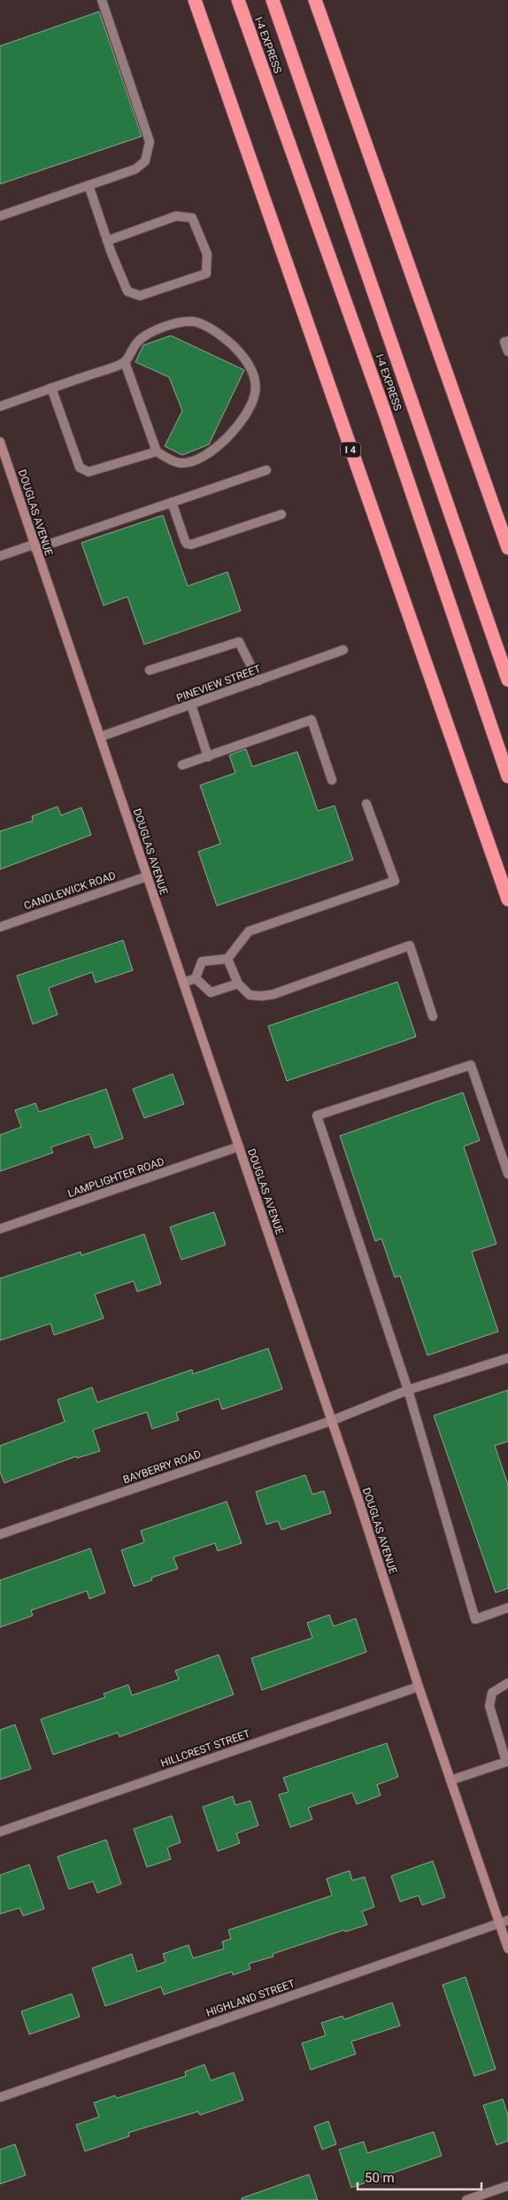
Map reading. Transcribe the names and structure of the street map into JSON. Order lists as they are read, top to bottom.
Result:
{
  "streets": {
    "highway": ["I-4 EXPRESS", "I 4"],
    "main road": ["DOUGLAS AVENUE"],
    "street": [
      "PINEVIEW STREET",
      "CANDLEWICK ROAD",
      "LAMPLIGHTER ROAD",
      "BAYBERRY ROAD",
      "HILLCREST STREET",
      "HIGHLAND STREET"
    ]
  },
  "crossings": [
    ["DOUGLAS AVENUE", "PINEVIEW STREET"],
    ["DOUGLAS AVENUE", "CANDLEWICK ROAD"],
    ["DOUGLAS AVENUE", "LAMPLIGHTER ROAD"],
    ["DOUGLAS AVENUE", "BAYBERRY ROAD"],
    ["DOUGLAS AVENUE", "HILLCREST STREET"],
    ["DOUGLAS AVENUE", "HIGHLAND STREET"]
  ],
  "scale_bar": "50 m"
}
